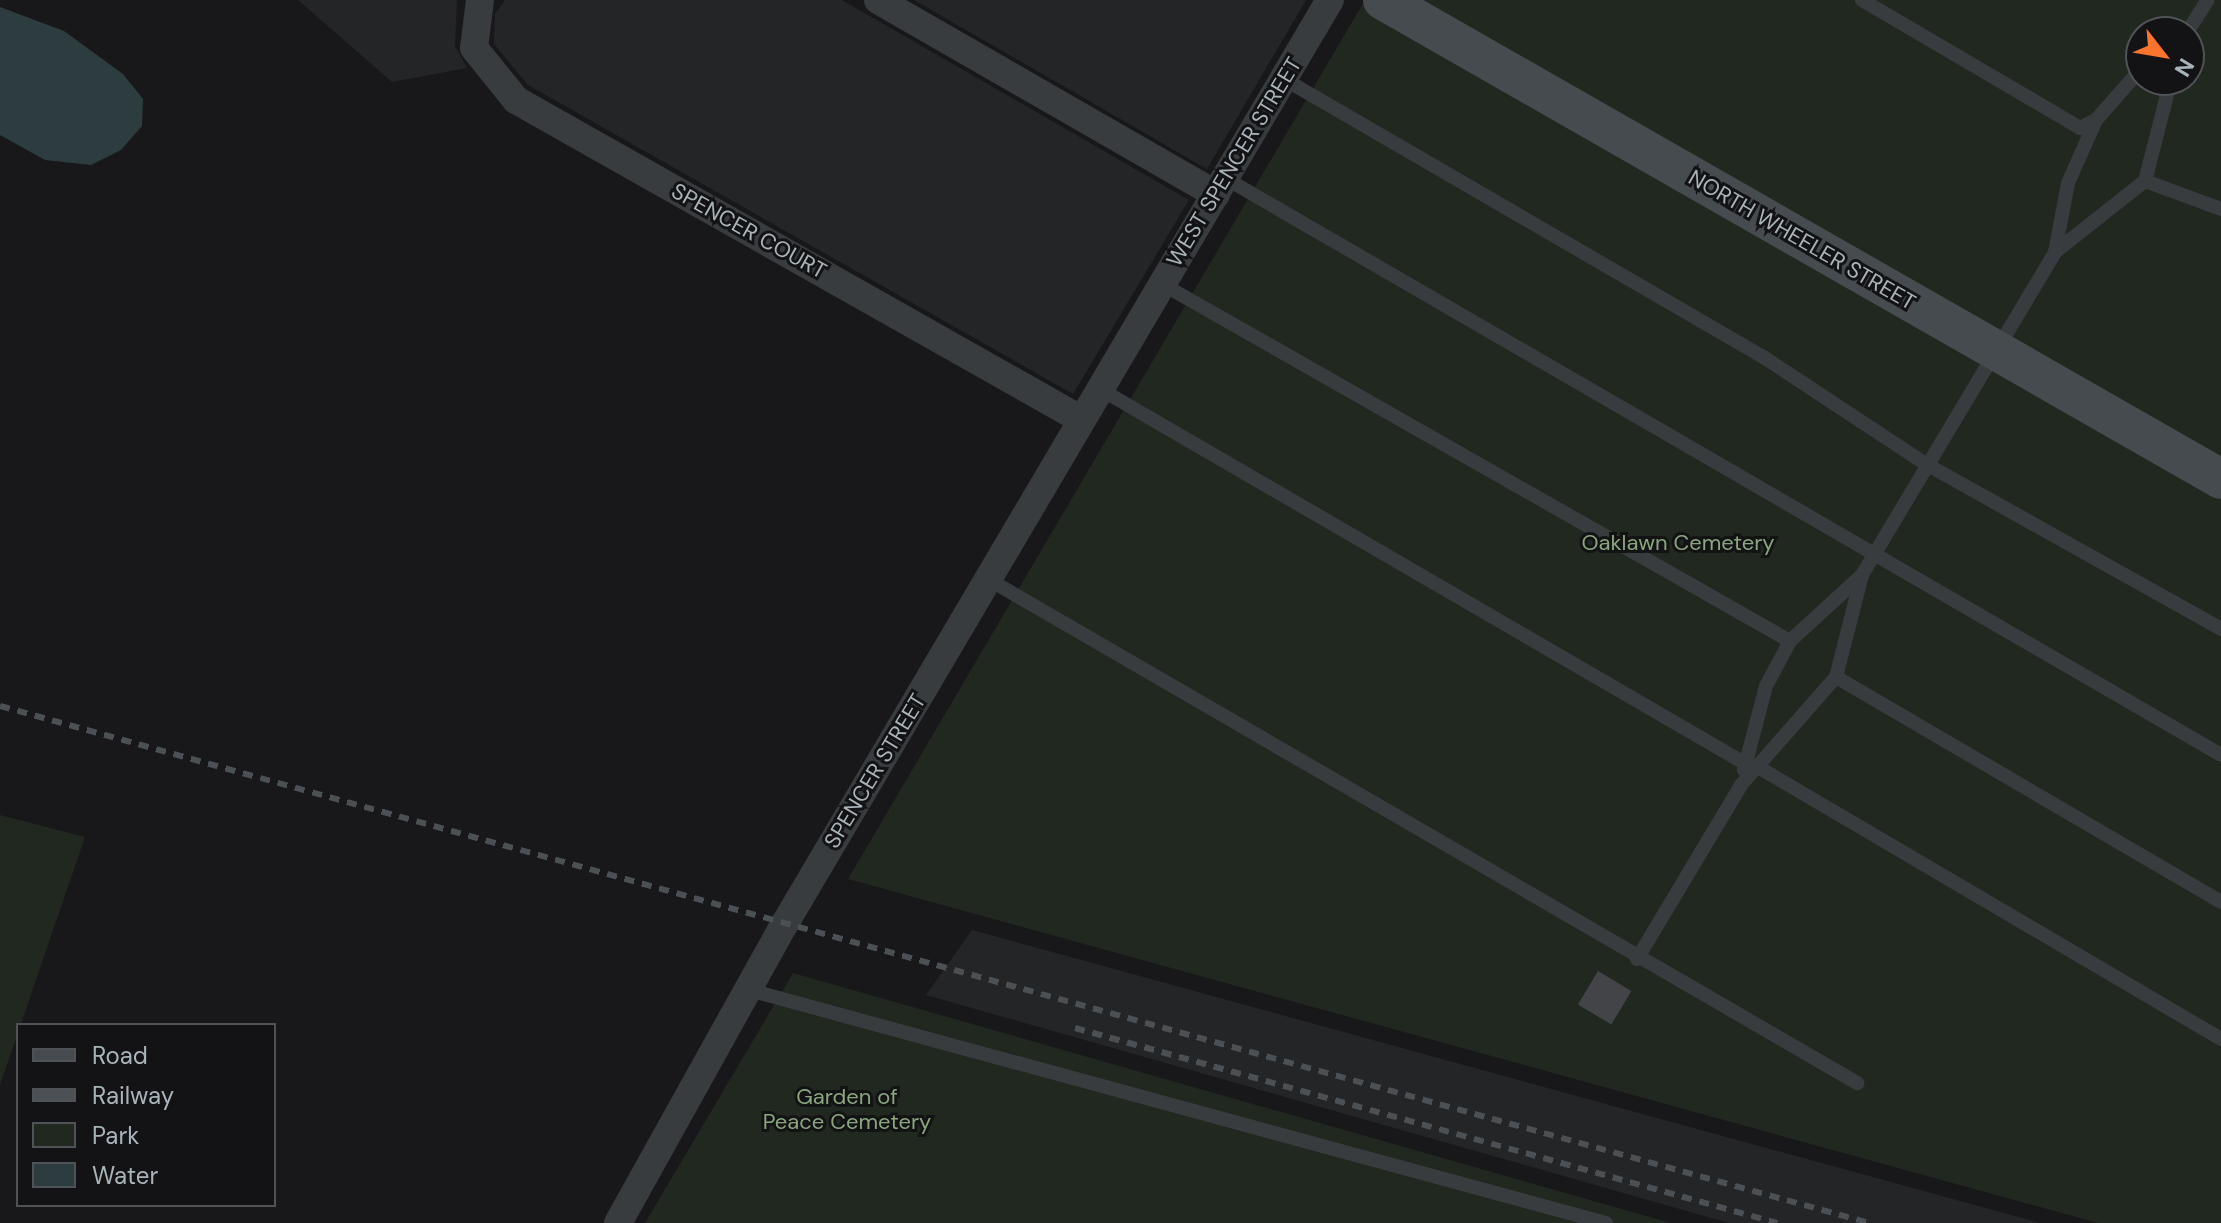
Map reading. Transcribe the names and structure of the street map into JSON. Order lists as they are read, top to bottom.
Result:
{
  "streets": {
    "main road": ["NORTH WHEELER STREET"],
    "street": ["WEST SPENCER STREET", "SPENCER COURT", "SPENCER STREET"]
  },
  "crossings": [
    ["WEST SPENCER STREET", "SPENCER STREET"],
    ["SPENCER COURT", "SPENCER STREET"]
  ],
  "parks": ["Oaklawn Cemetery", "Garden of Peace Cemetery"],
  "legend": [
    "Road",
    "Railway",
    "Park",
    "Water"
  ],
  "north": "bottom right"
}
